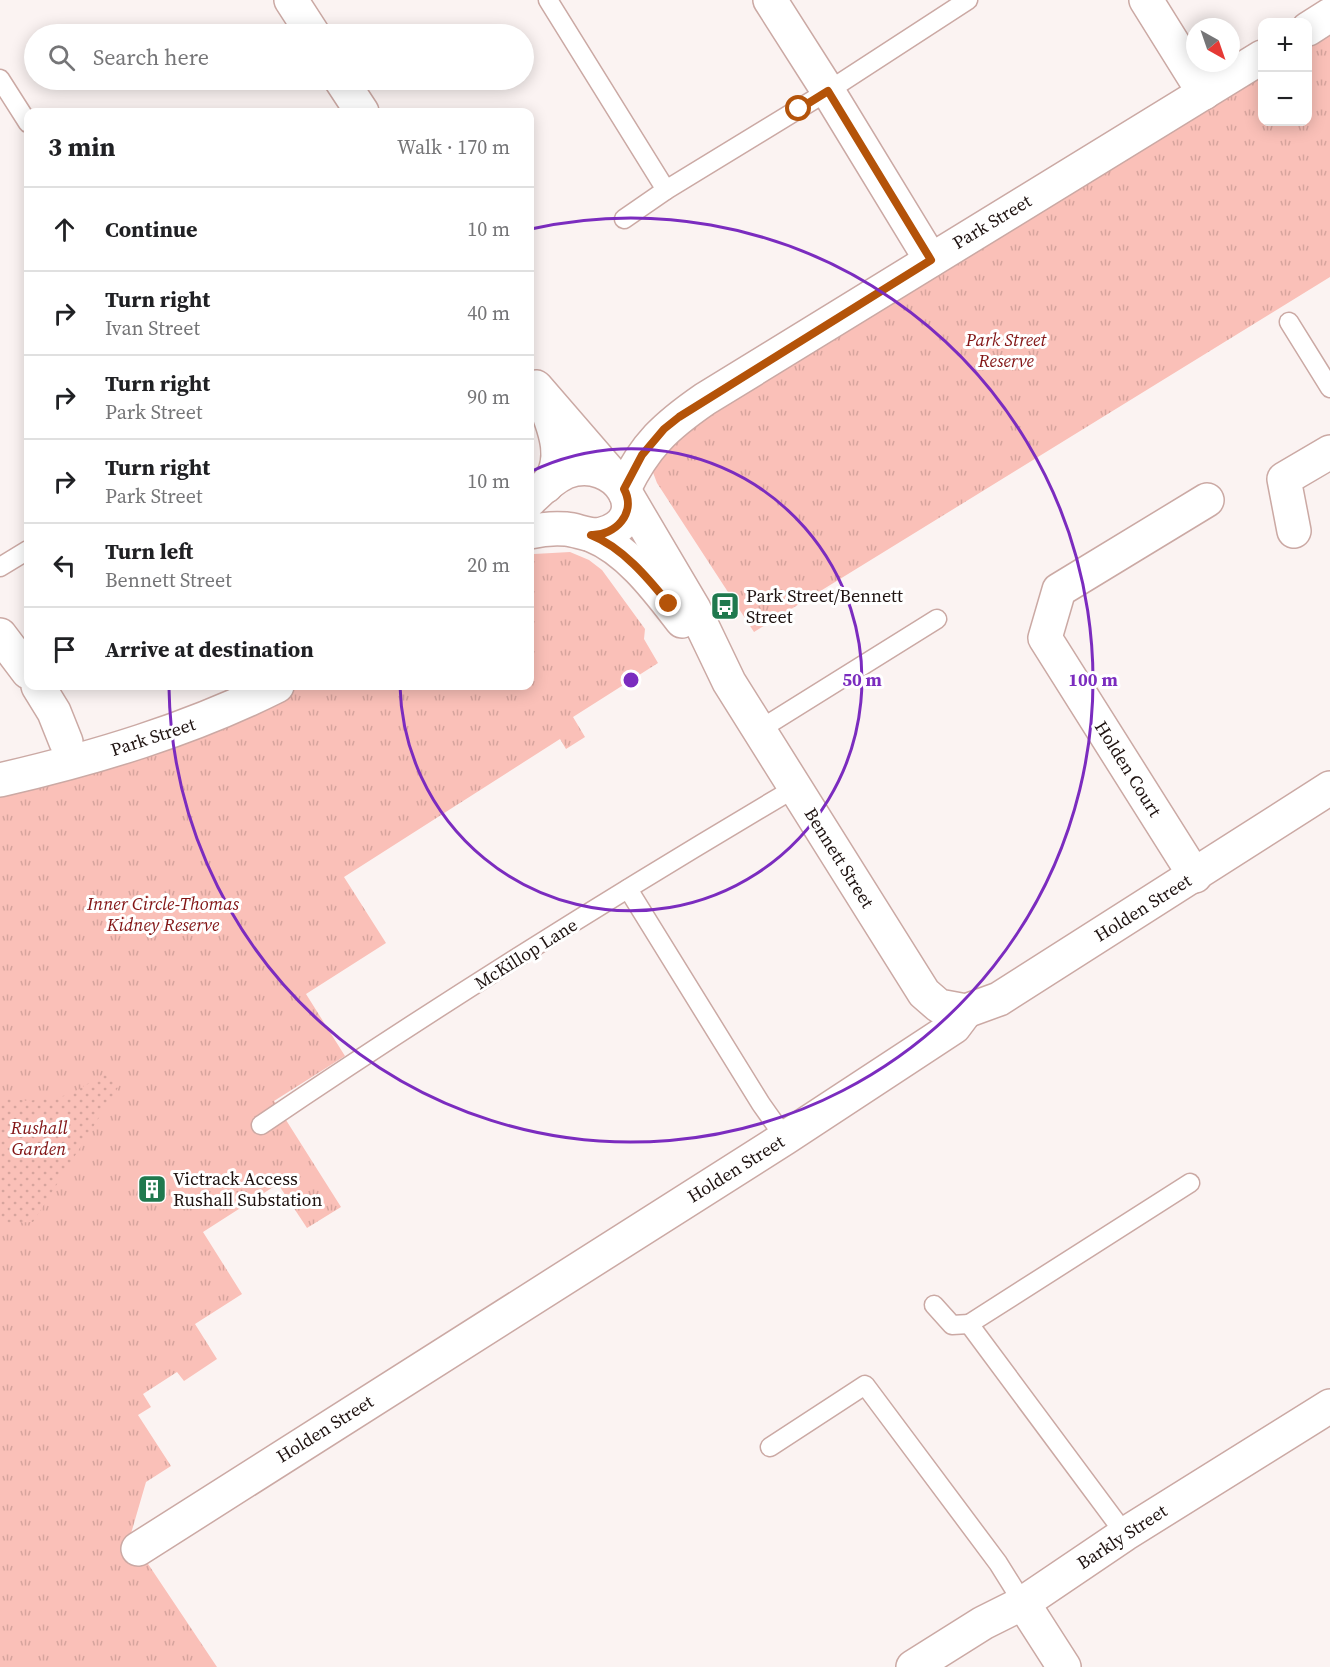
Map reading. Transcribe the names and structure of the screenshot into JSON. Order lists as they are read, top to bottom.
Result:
{
  "streets": {
    "street": [
      "Park Street",
      "Holden Court",
      "Bennett Street",
      "Holden Street",
      "Barkly Street"
    ],
    "lane": ["McKillop Lane"]
  },
  "crossings": [
    ["Park Street", "Bennett Street"],
    ["Holden Court", "Holden Street"],
    ["Bennett Street", "Holden Street"],
    ["Bennett Street", "McKillop Lane"]
  ],
  "parks": ["Park Street Reserve", "Inner Circle-Thomas Kidney Reserve", "Rushall Garden"],
  "places": {
    "bus stop": ["Park Street/Bennett Street"],
    "building": ["Victrack Access Rushall Substation"]
  },
  "north": "bottom right",
  "page": {
    "map_buttons": ["+", "−"],
    "search": "Search here",
    "heading": ["3 min", "Walk · 170 m"],
    "list": [
      ["Continue", "10 m"],
      ["Turn right", "Ivan Street", "40 m"],
      ["Turn right", "Park Street", "90 m"],
      ["Turn right", "Park Street", "10 m"],
      ["Turn left", "Bennett Street", "20 m"],
      "Arrive at destination"
    ]
  },
  "rings": ["50 m", "100 m"]
}
